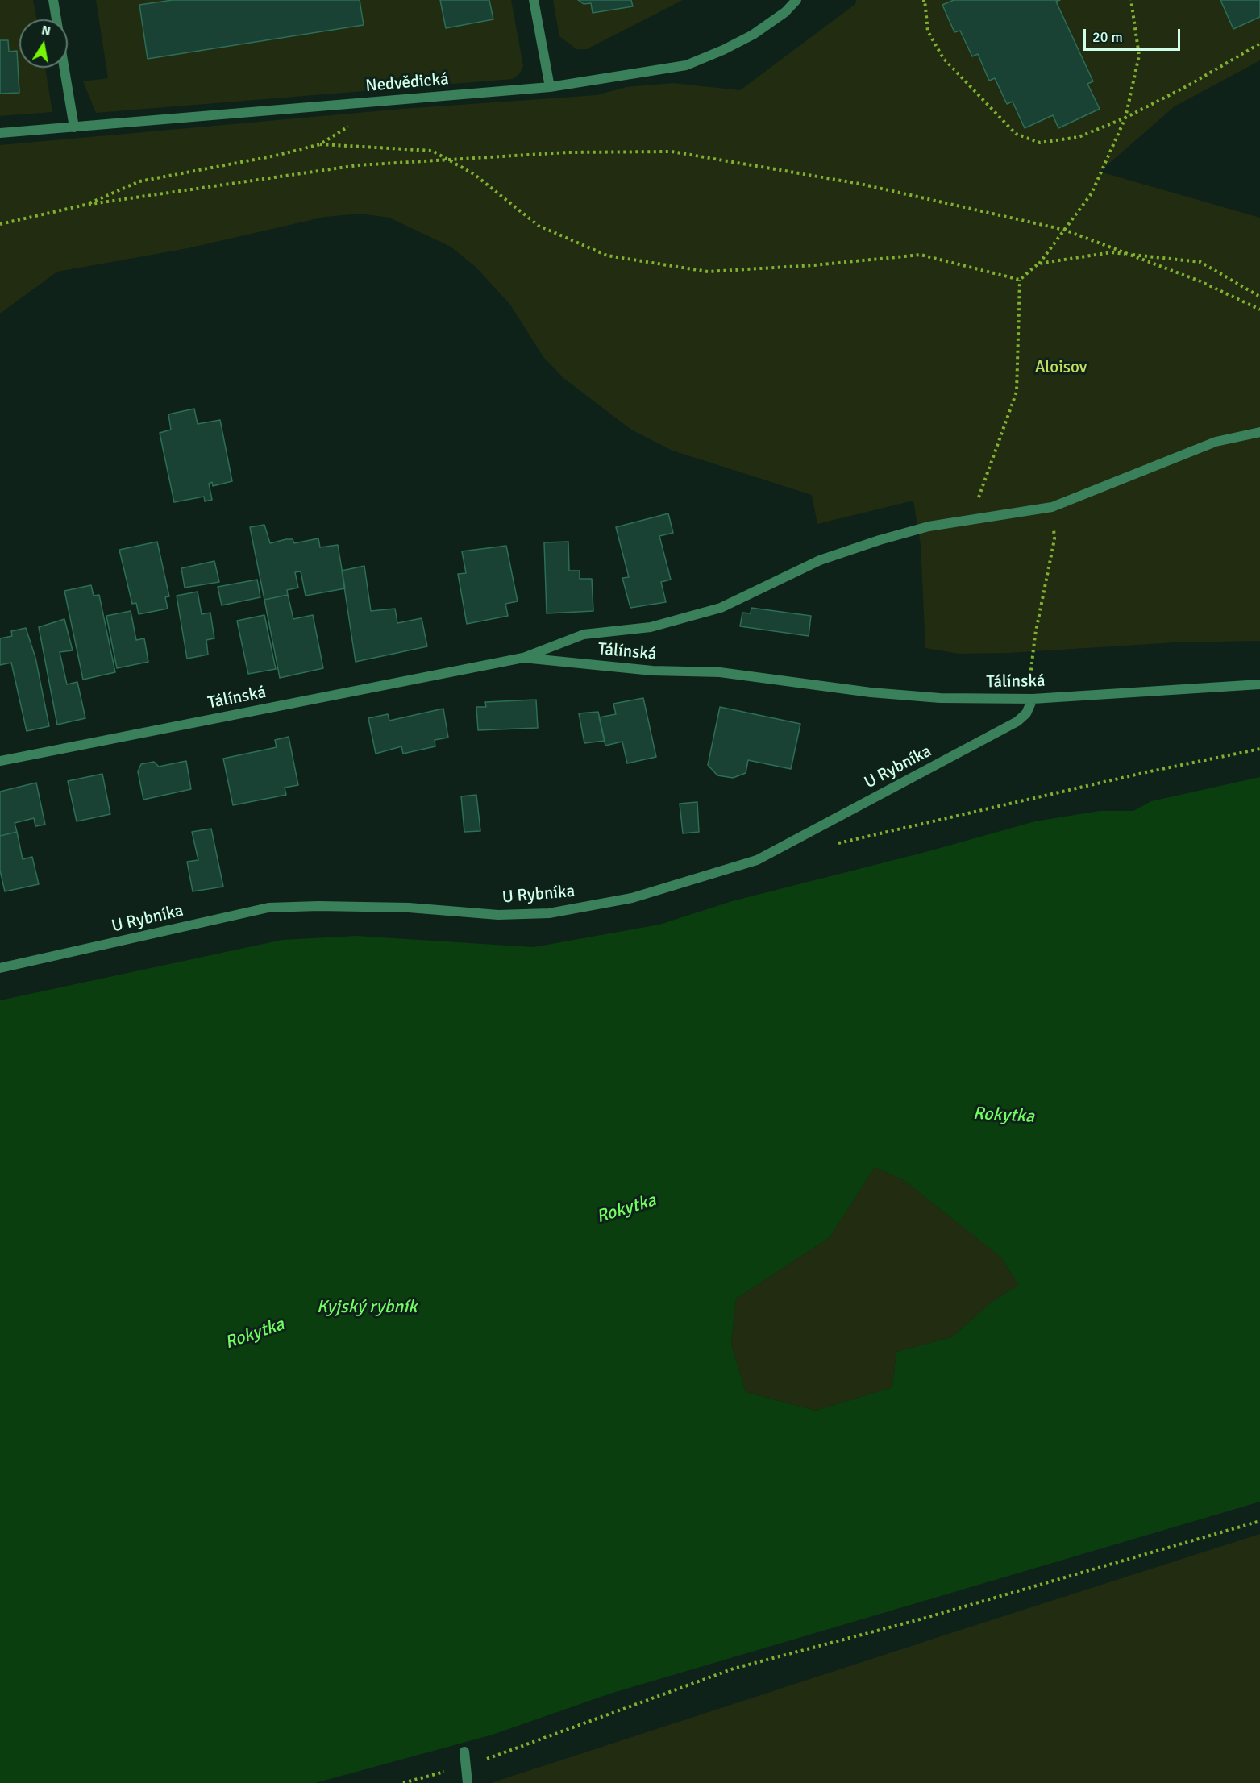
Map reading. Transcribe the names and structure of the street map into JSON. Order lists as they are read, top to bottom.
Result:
{
  "streets": {
    "street": ["Nedvědická", "Tálínská", "U Rybníka"]
  },
  "crossings": [
    ["Tálínská", "U Rybníka"]
  ],
  "water": ["Rokytka", "Kyjský rybník"],
  "parks": ["Aloisov"],
  "scale_bar": "20 m",
  "north": "top"
}
